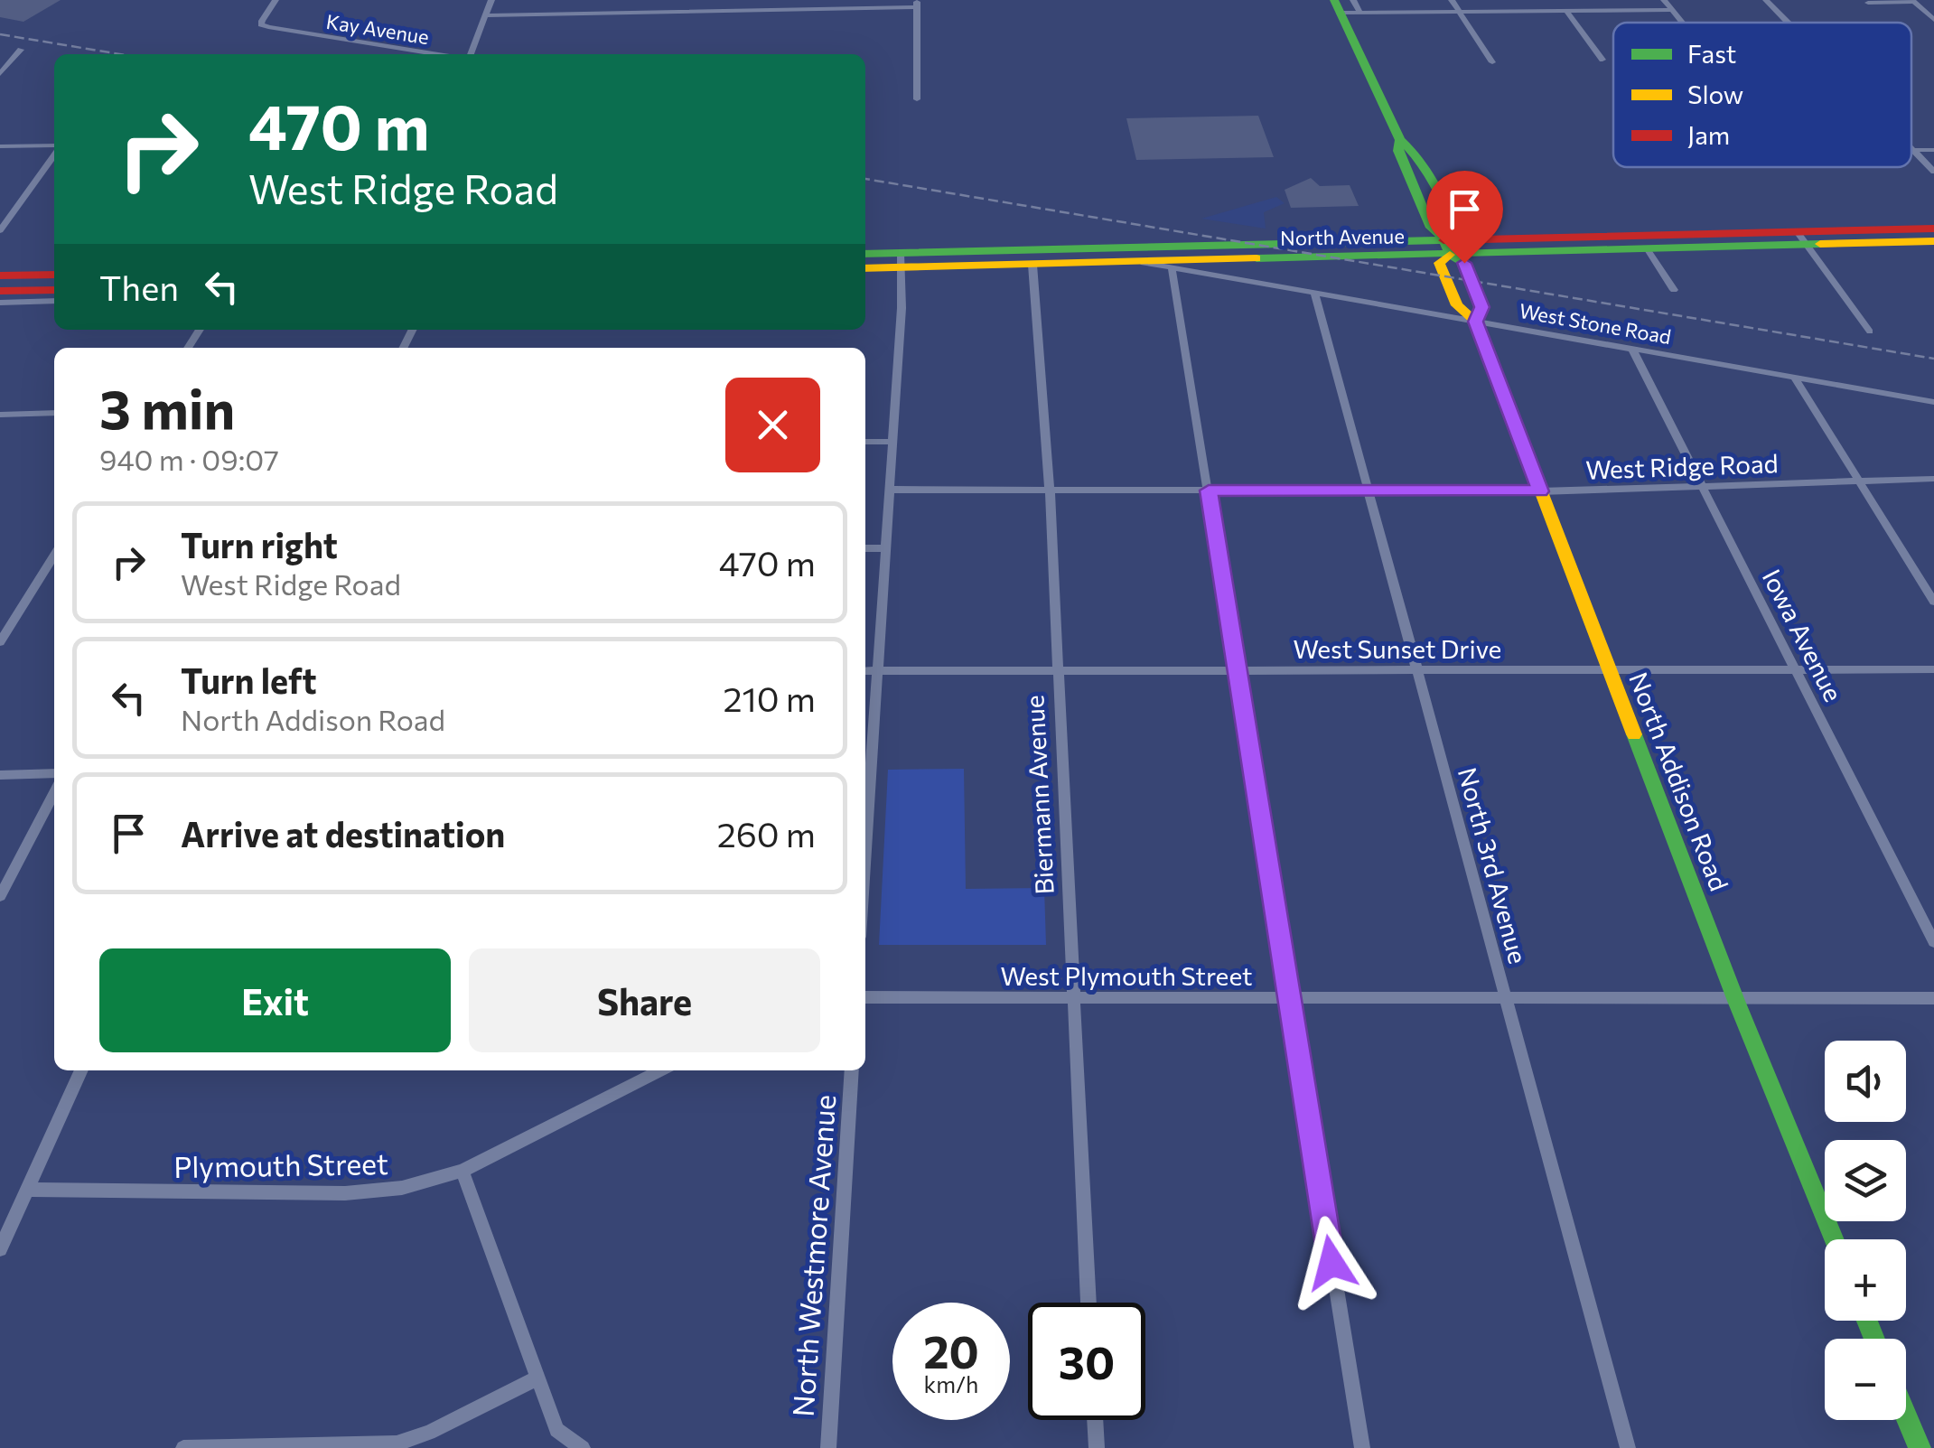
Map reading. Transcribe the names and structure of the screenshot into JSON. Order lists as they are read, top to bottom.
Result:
{
  "streets": {
    "main road": ["North Avenue", "North Addison Road"],
    "street": [
      "Kay Avenue",
      "West Stone Road",
      "West Ridge Road",
      "Iowa Avenue",
      "West Sunset Drive",
      "Biermann Avenue",
      "North 3rd Avenue",
      "West Plymouth Street",
      "Plymouth Street",
      "North Westmore Avenue"
    ]
  },
  "crossings": [
    ["North Avenue", "West Stone Road"],
    ["North Avenue", "North Addison Road"],
    ["North Avenue", "Biermann Avenue"],
    ["West Stone Road", "Iowa Avenue"],
    ["West Stone Road", "North Addison Road"],
    ["West Stone Road", "North 3rd Avenue"],
    ["West Ridge Road", "Iowa Avenue"],
    ["West Ridge Road", "North Addison Road"],
    ["West Ridge Road", "Biermann Avenue"],
    ["West Ridge Road", "North 3rd Avenue"],
    ["Iowa Avenue", "West Sunset Drive"],
    ["West Sunset Drive", "North Addison Road"],
    ["West Sunset Drive", "Biermann Avenue"],
    ["West Sunset Drive", "North 3rd Avenue"],
    ["North Addison Road", "West Plymouth Street"],
    ["Biermann Avenue", "West Plymouth Street"],
    ["North 3rd Avenue", "West Plymouth Street"]
  ],
  "legend": ["Fast", "Slow", "Jam"],
  "page": {
    "turn": ["470 m", "West Ridge Road"],
    "then": "Then",
    "heading": ["3 min", "940 m · 09:07"],
    "list": [
      {
        "name": "Turn right",
        "note": "West Ridge Road",
        "value": "470 m"
      },
      {
        "name": "Turn left",
        "note": "North Addison Road",
        "value": "210 m"
      },
      {
        "name": "Arrive at destination",
        "value": "260 m"
      }
    ],
    "buttons": ["Exit", "Share"],
    "map_buttons": ["+", "−"],
    "speed": "20 km/h",
    "limit": "30"
  }
}
